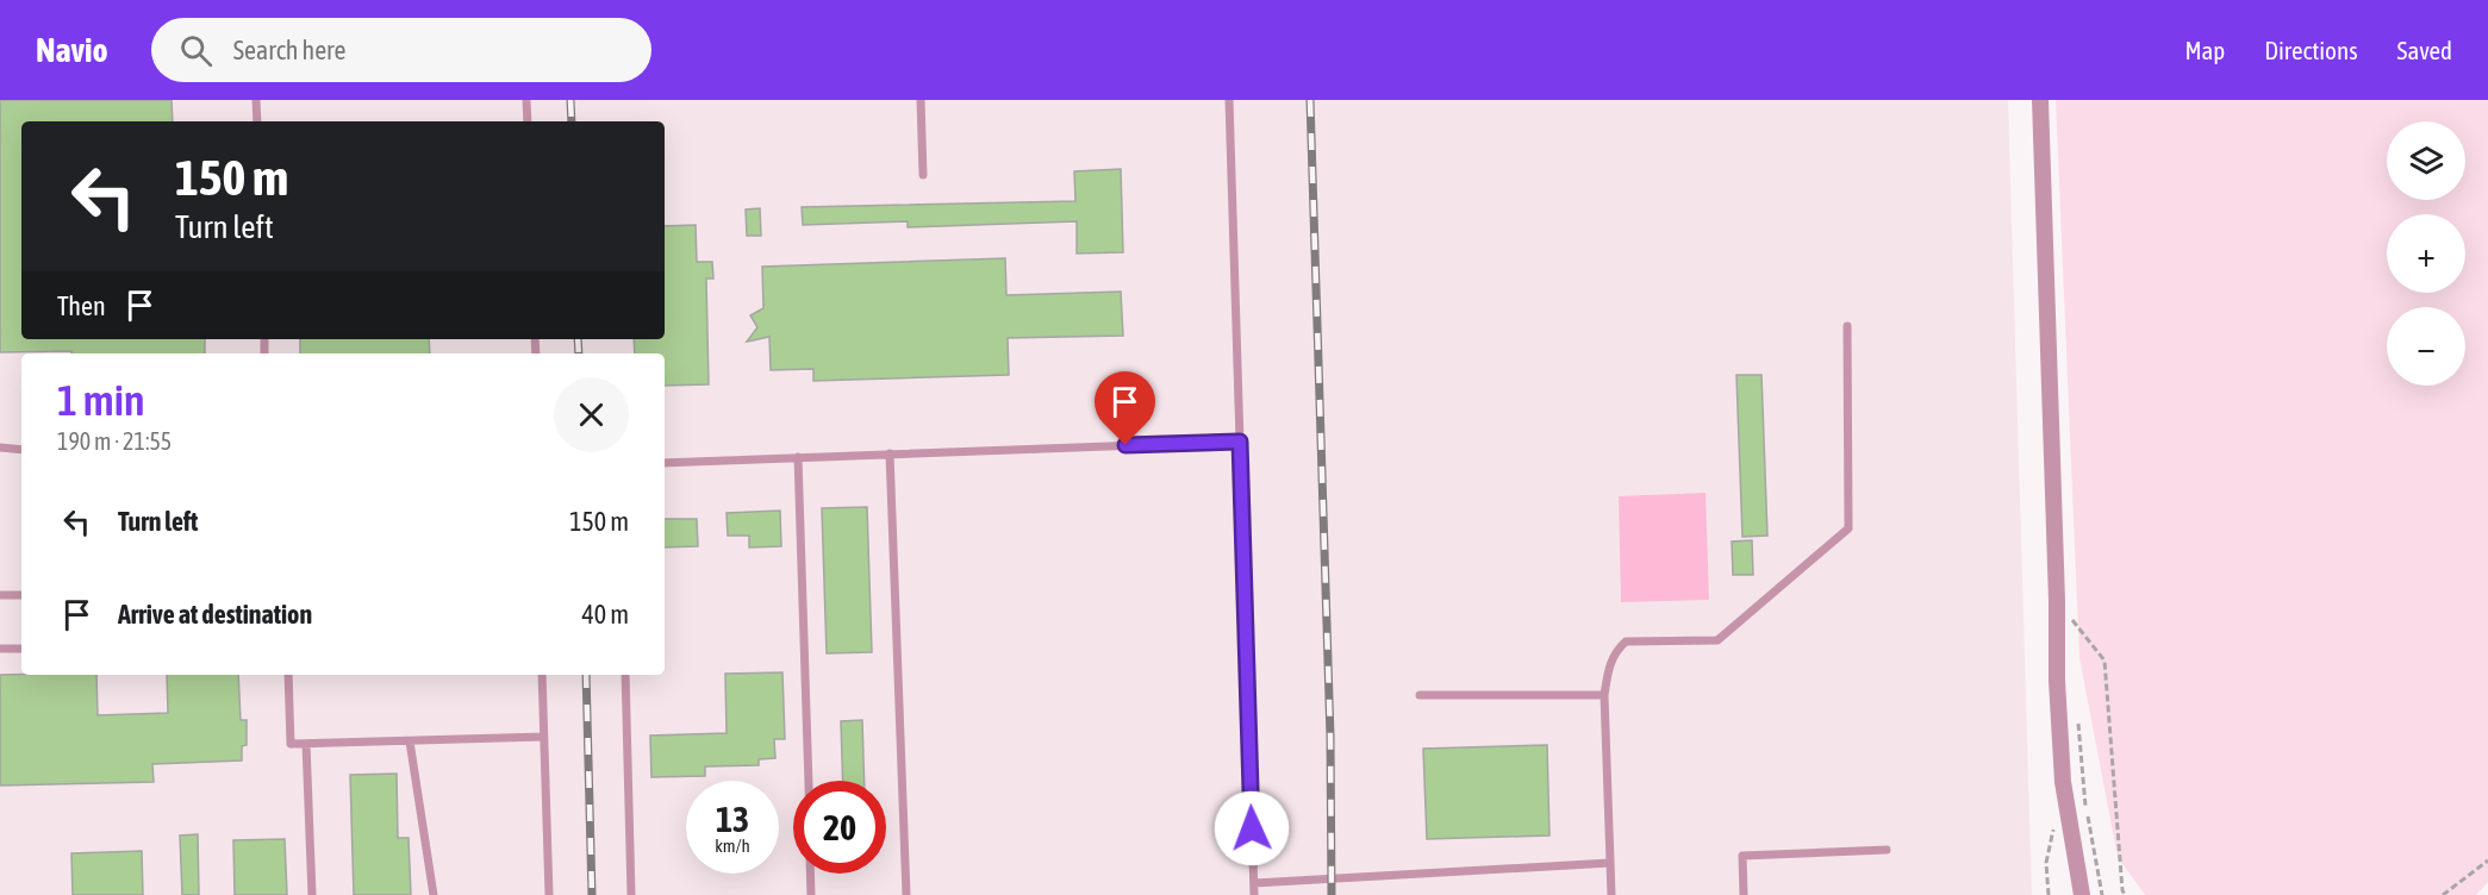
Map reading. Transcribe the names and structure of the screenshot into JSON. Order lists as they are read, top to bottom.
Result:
{
  "page": {
    "header": "Navio",
    "search": "Search here",
    "nav": ["Map", "Directions", "Saved"],
    "map_buttons": ["+", "−"],
    "turn": ["150 m", "Turn left"],
    "then": "Then",
    "heading": ["1 min", "190 m · 21:55"],
    "list": [
      {
        "name": "Turn left",
        "value": "150 m"
      },
      {
        "name": "Arrive at destination",
        "value": "40 m"
      }
    ],
    "speed": "13 km/h",
    "limit": "20"
  }
}
